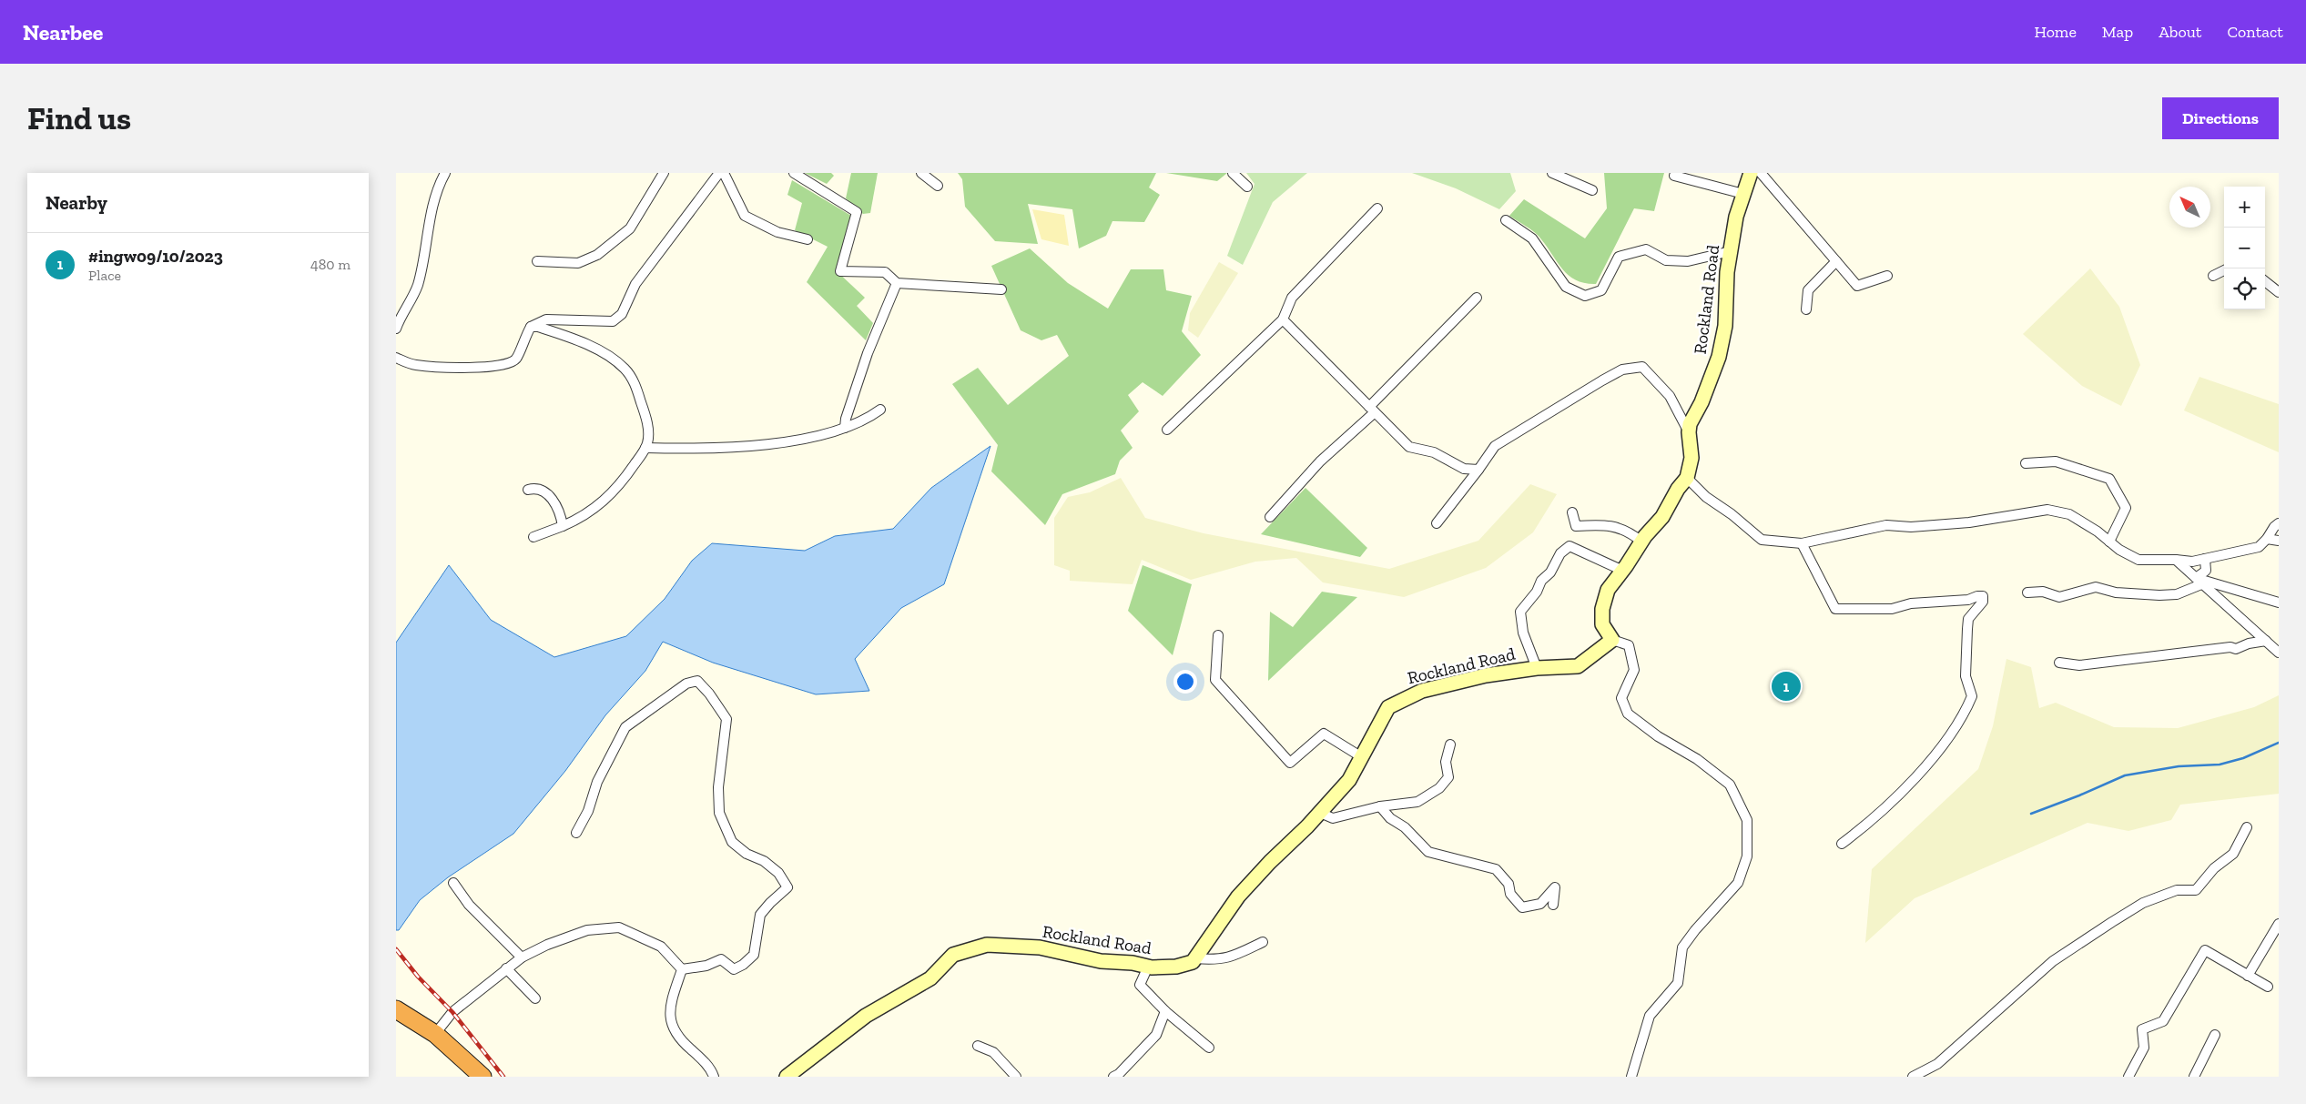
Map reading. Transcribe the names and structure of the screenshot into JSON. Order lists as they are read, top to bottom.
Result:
{
  "streets": {
    "street": ["Rockland Road"]
  },
  "north": "top left",
  "page": {
    "header": "Nearbee",
    "nav": [
      "Home",
      "Map",
      "About",
      "Contact"
    ],
    "buttons": "Directions",
    "title": "Find us",
    "heading": "Nearby",
    "map_buttons": ["+", "−"],
    "list": [
      {
        "mark": "1",
        "name": "#ingw09/10/2023",
        "note": "Place",
        "value": "480 m"
      }
    ],
    "pins": "1"
  }
}
